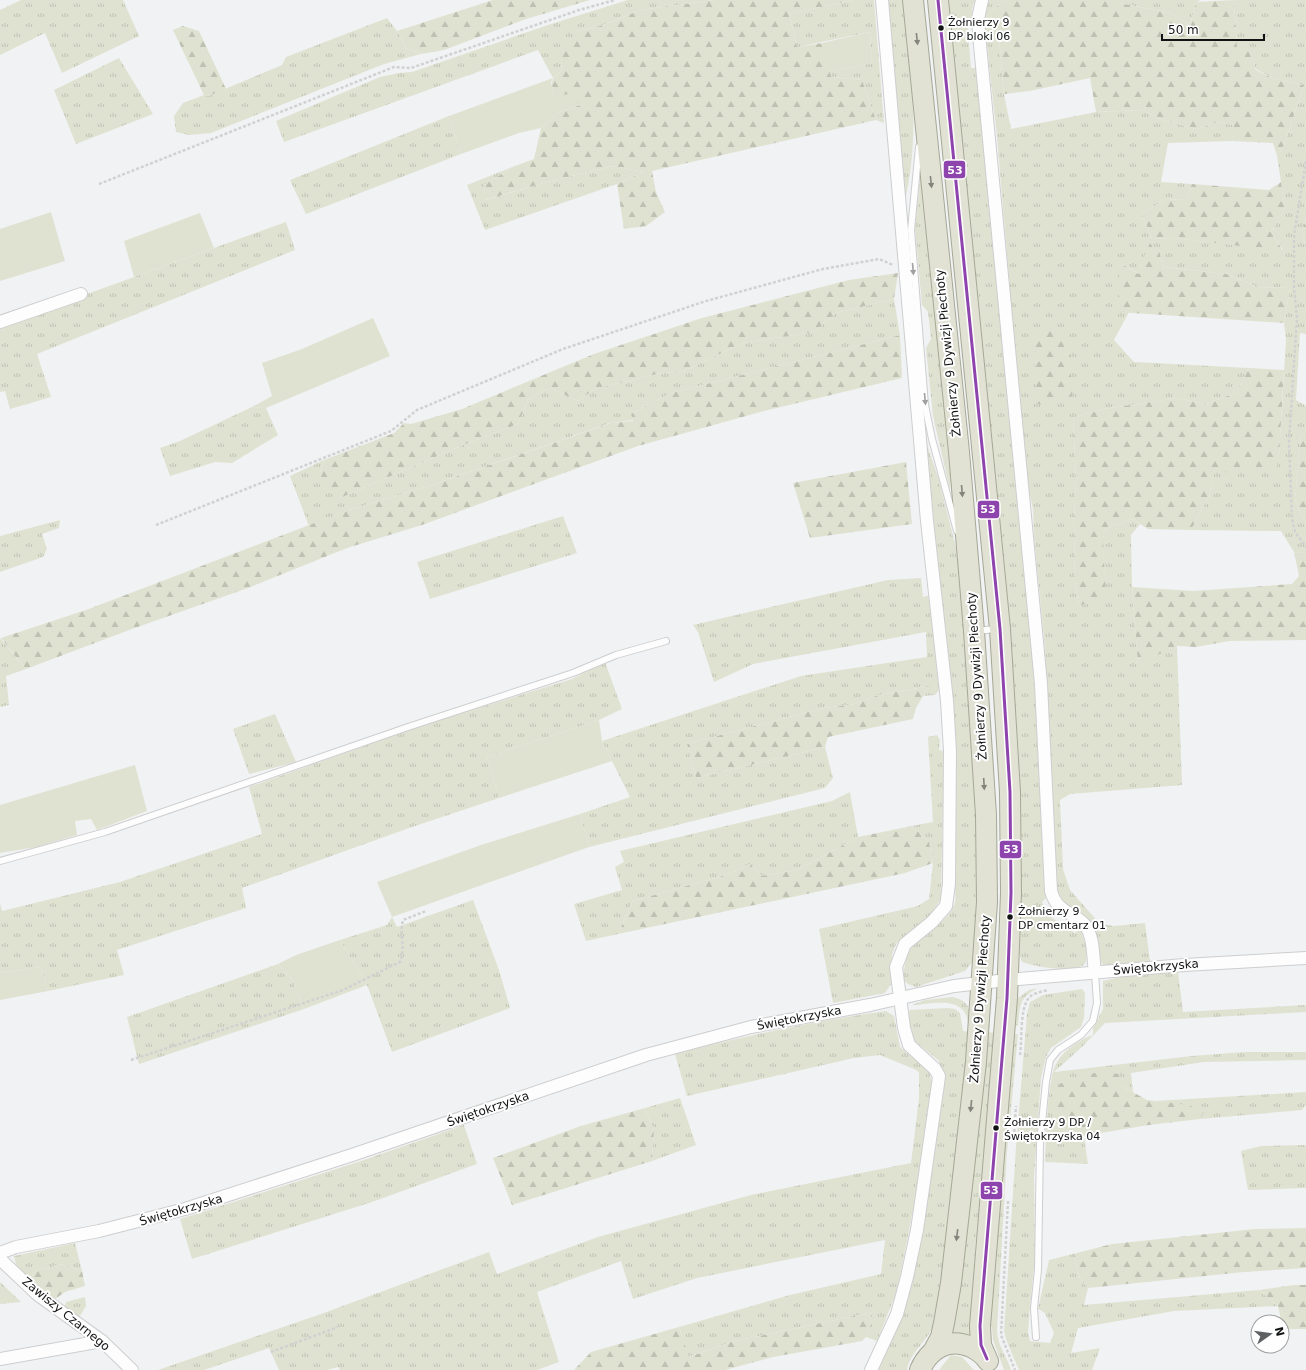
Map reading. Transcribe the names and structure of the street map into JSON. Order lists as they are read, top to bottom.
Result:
{
  "streets": {
    "highway": ["Żołnierzy 9 Dywizji Piechoty"],
    "street": ["Świętokrzyska", "Zawiszy Czarnego"]
  },
  "crossings": [
    ["Żołnierzy 9 Dywizji Piechoty", "Świętokrzyska"]
  ],
  "places": ["Żołnierzy 9 DP bloki 06", "Żołnierzy 9 DP cmentarz 01", "Żołnierzy 9 DP / Świętokrzyska 04"],
  "lines": ["transit line 53"],
  "scale_bar": "50 m",
  "north": "right"
}
